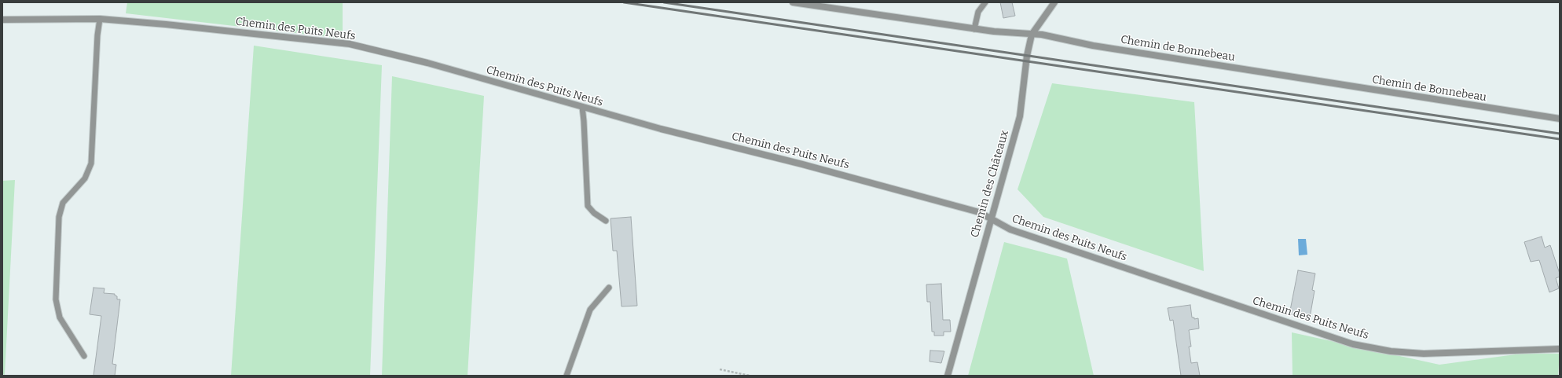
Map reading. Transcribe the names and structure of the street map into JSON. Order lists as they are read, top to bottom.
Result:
{
  "streets": {
    "street": ["Chemin des Puits Neufs", "Chemin de Bonnebeau", "Chemin des Châteaux"]
  },
  "crossings": [
    ["Chemin des Puits Neufs", "Chemin des Châteaux"],
    ["Chemin de Bonnebeau", "Chemin des Châteaux"]
  ]
}
